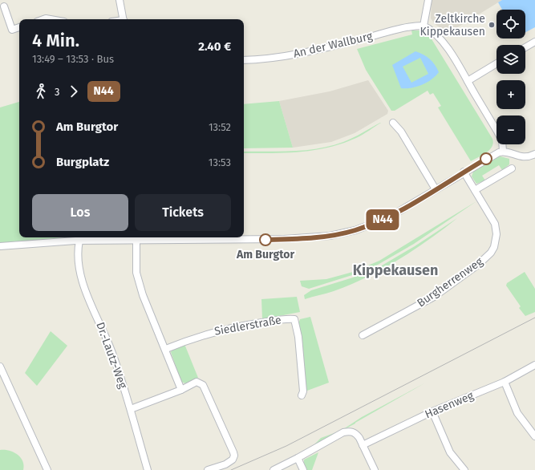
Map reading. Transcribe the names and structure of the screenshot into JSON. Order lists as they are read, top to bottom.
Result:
{
  "streets": {
    "street": [
      "An der Wallburg",
      "Burgherrenweg",
      "Siedlerstraße",
      "Dr.-Lautz-Weg",
      "Hasenweg"
    ]
  },
  "districts": ["Kippekausen"],
  "places": ["Zeltkirche Kippekausen", "Am Burgtor"],
  "lines": ["bus line N44"],
  "page": {
    "on_map": "N44",
    "map_buttons": ["+", "−"],
    "heading": ["4 Min.", "13:49 – 13:53 · Bus", "2.40 €"],
    "legs": ["3", "N44"],
    "list": [
      {
        "name": "Am Burgtor",
        "value": "13:52"
      },
      {
        "name": "Burgplatz",
        "value": "13:53"
      }
    ],
    "buttons": ["Los", "Tickets"]
  }
}
